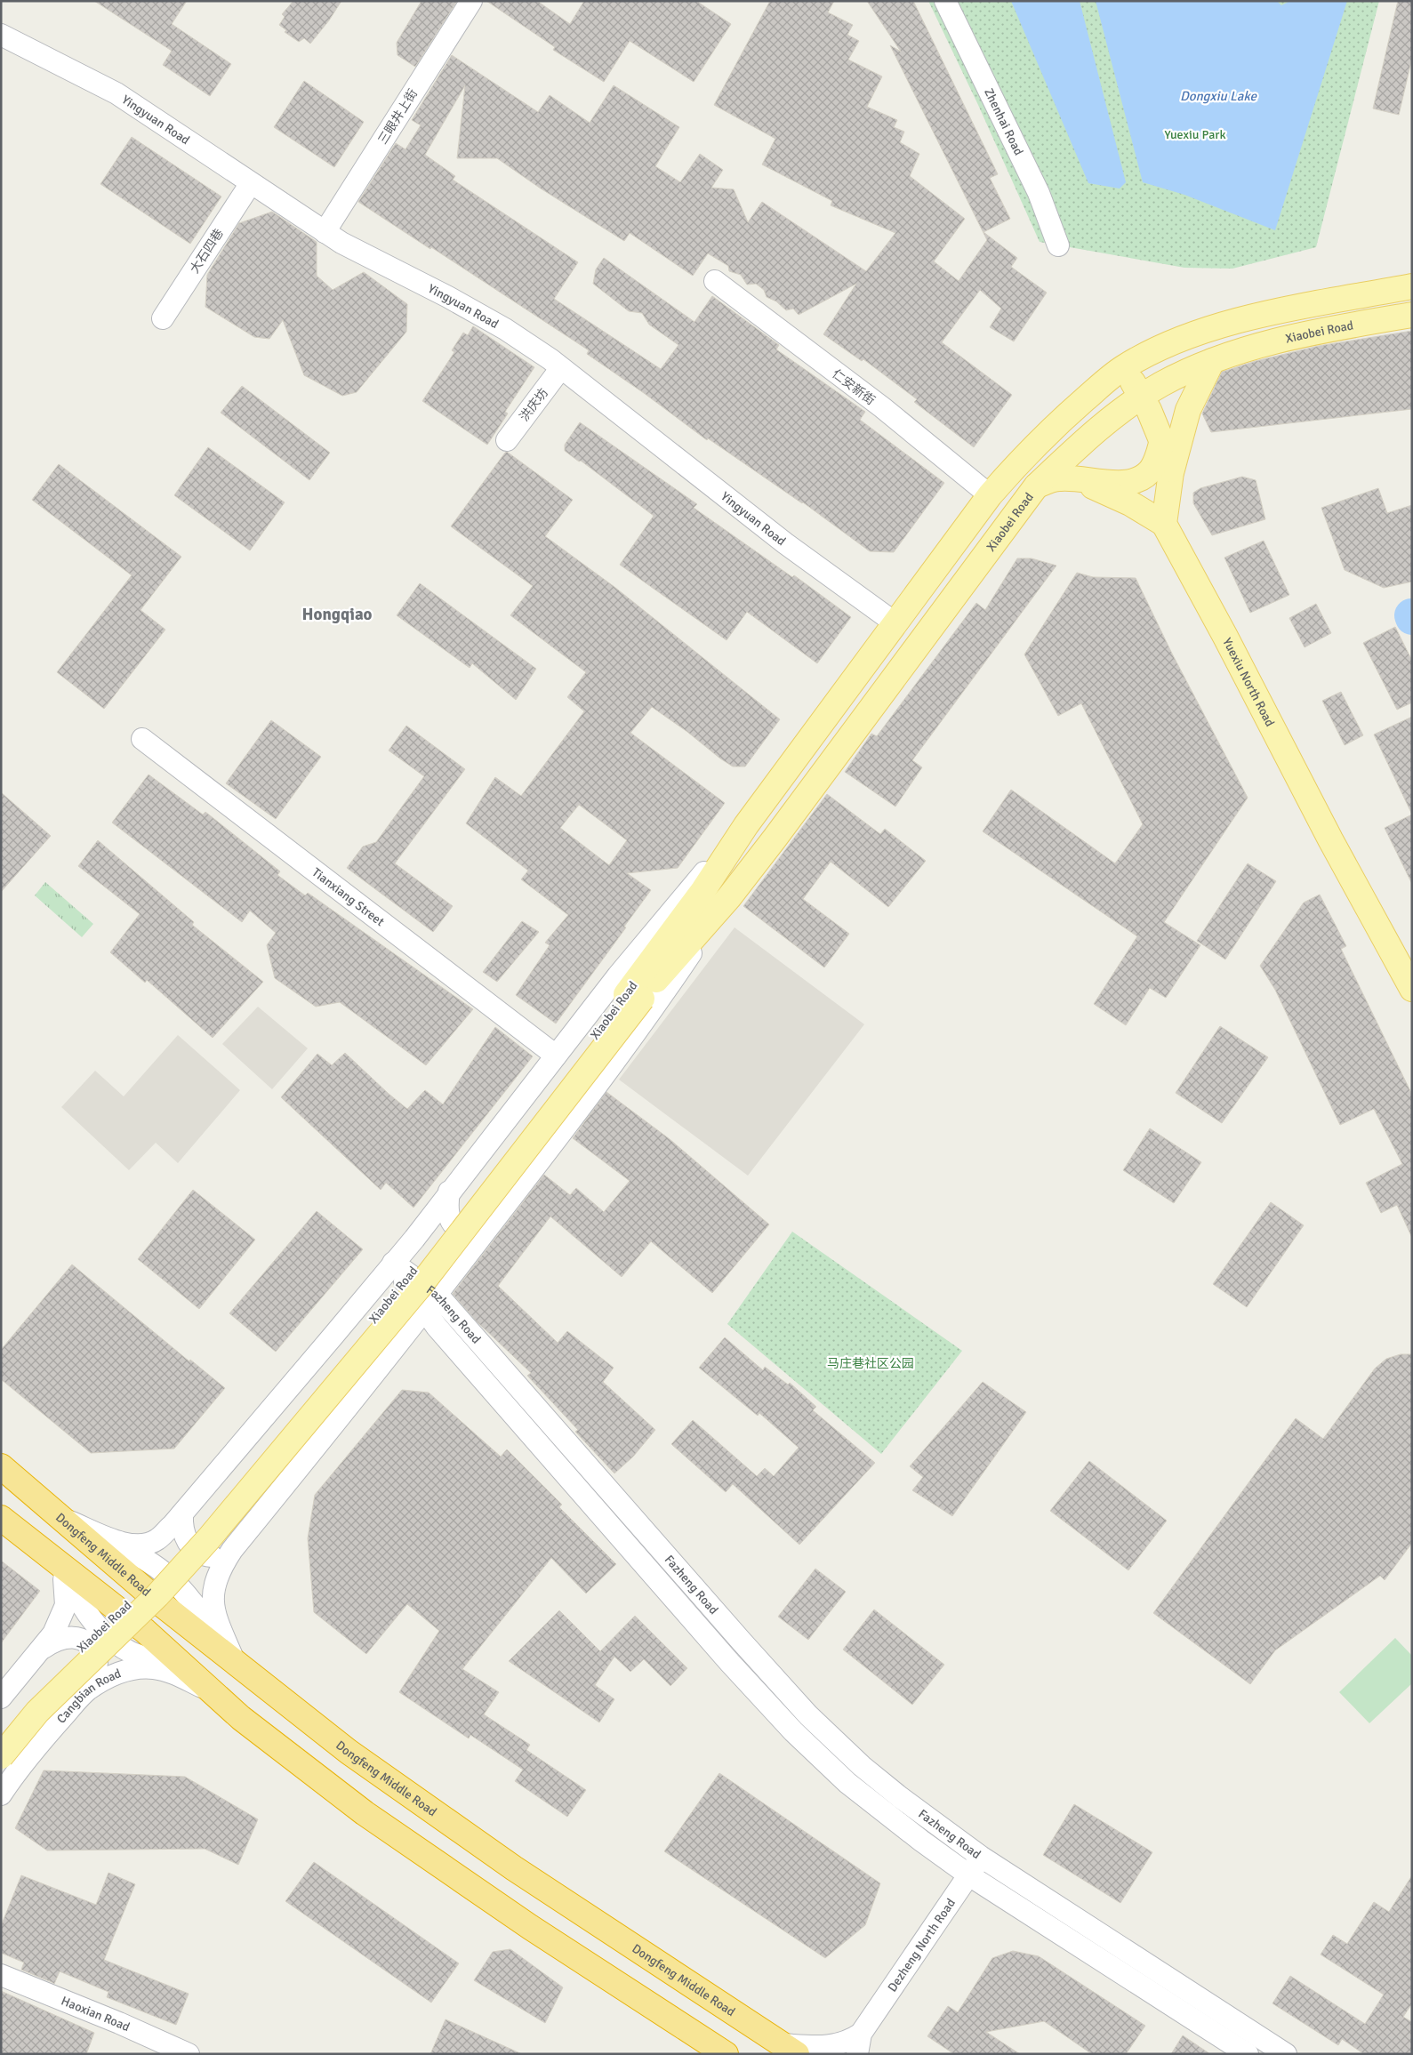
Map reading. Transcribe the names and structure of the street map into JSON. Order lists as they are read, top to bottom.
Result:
{
  "streets": {
    "highway": ["Dongfeng Middle Road"],
    "main road": ["Xiaobei Road", "Yuexiu North Road"],
    "street": [
      "三眼井上街",
      "Yingyuan Road",
      "Zhenhai Road",
      "大石四巷",
      "仁安新街",
      "洪庆坊",
      "Tianxiang Street",
      "Fazheng Road",
      "Cangbian Road",
      "Dezheng North Road",
      "Haoxian Road"
    ]
  },
  "crossings": [
    ["三眼井上街", "Yingyuan Road"],
    ["Yingyuan Road", "大石四巷"],
    ["Yingyuan Road", "Xiaobei Road"],
    ["Yingyuan Road", "洪庆坊"],
    ["Xiaobei Road", "仁安新街"],
    ["Xiaobei Road", "Tianxiang Street"],
    ["Xiaobei Road", "Fazheng Road"],
    ["Xiaobei Road", "Dongfeng Middle Road"],
    ["Fazheng Road", "Dezheng North Road"]
  ],
  "districts": ["Hongqiao"],
  "water": ["Dongxiu Lake"],
  "parks": ["Yuexiu Park", "马庄巷社区公园"]
}
